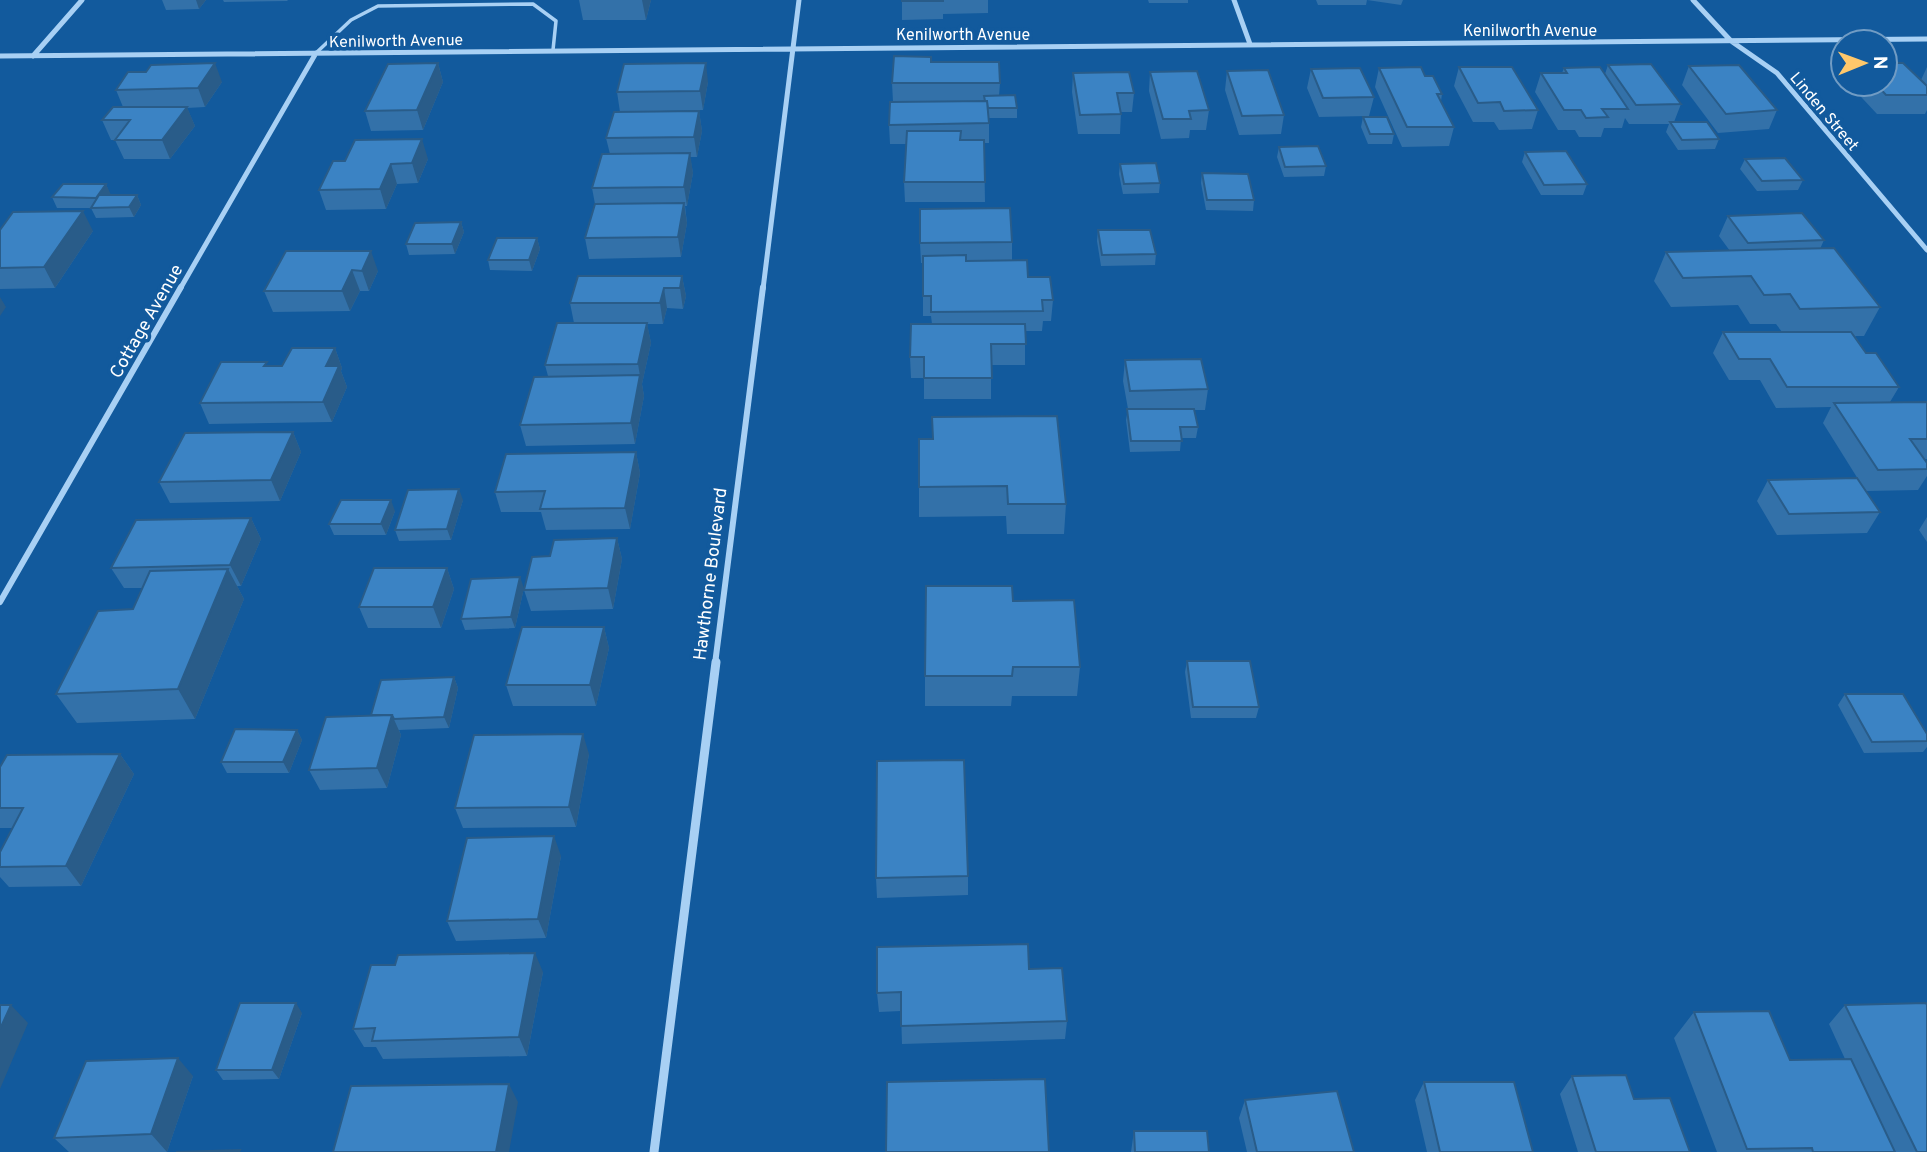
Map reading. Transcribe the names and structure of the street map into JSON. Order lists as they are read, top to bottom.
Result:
{
  "streets": {
    "street": [
      "Kenilworth Avenue",
      "Linden Street",
      "Cottage Avenue",
      "Hawthorne Boulevard"
    ]
  },
  "crossings": [
    ["Kenilworth Avenue", "Linden Street"],
    ["Kenilworth Avenue", "Cottage Avenue"],
    ["Kenilworth Avenue", "Hawthorne Boulevard"]
  ],
  "north": "right"
}
